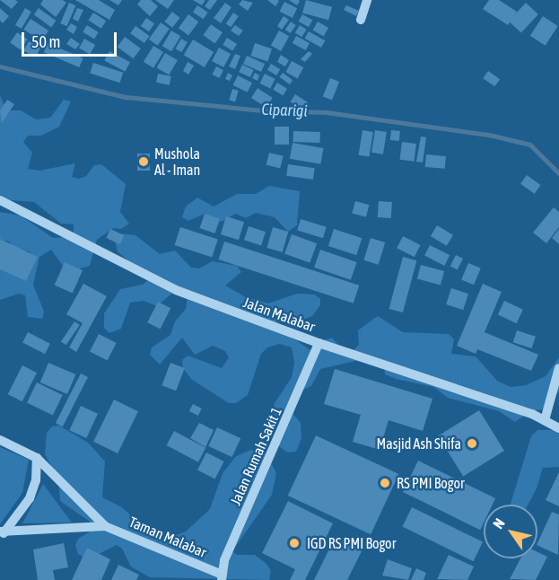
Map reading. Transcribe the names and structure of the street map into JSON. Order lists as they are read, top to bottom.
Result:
{
  "streets": {
    "street": ["Jalan Malabar", "Jalan Rumah Sakit 1", "Taman Malabar"]
  },
  "crossings": [
    ["Jalan Malabar", "Jalan Rumah Sakit 1"],
    ["Jalan Rumah Sakit 1", "Taman Malabar"]
  ],
  "water": ["Ciparigi"],
  "places": [
    "Mushola Al - Iman",
    "Masjid Ash Shifa",
    "RS PMI Bogor",
    "IGD RS PMI Bogor"
  ],
  "scale_bar": "50 m",
  "north": "top left"
}
